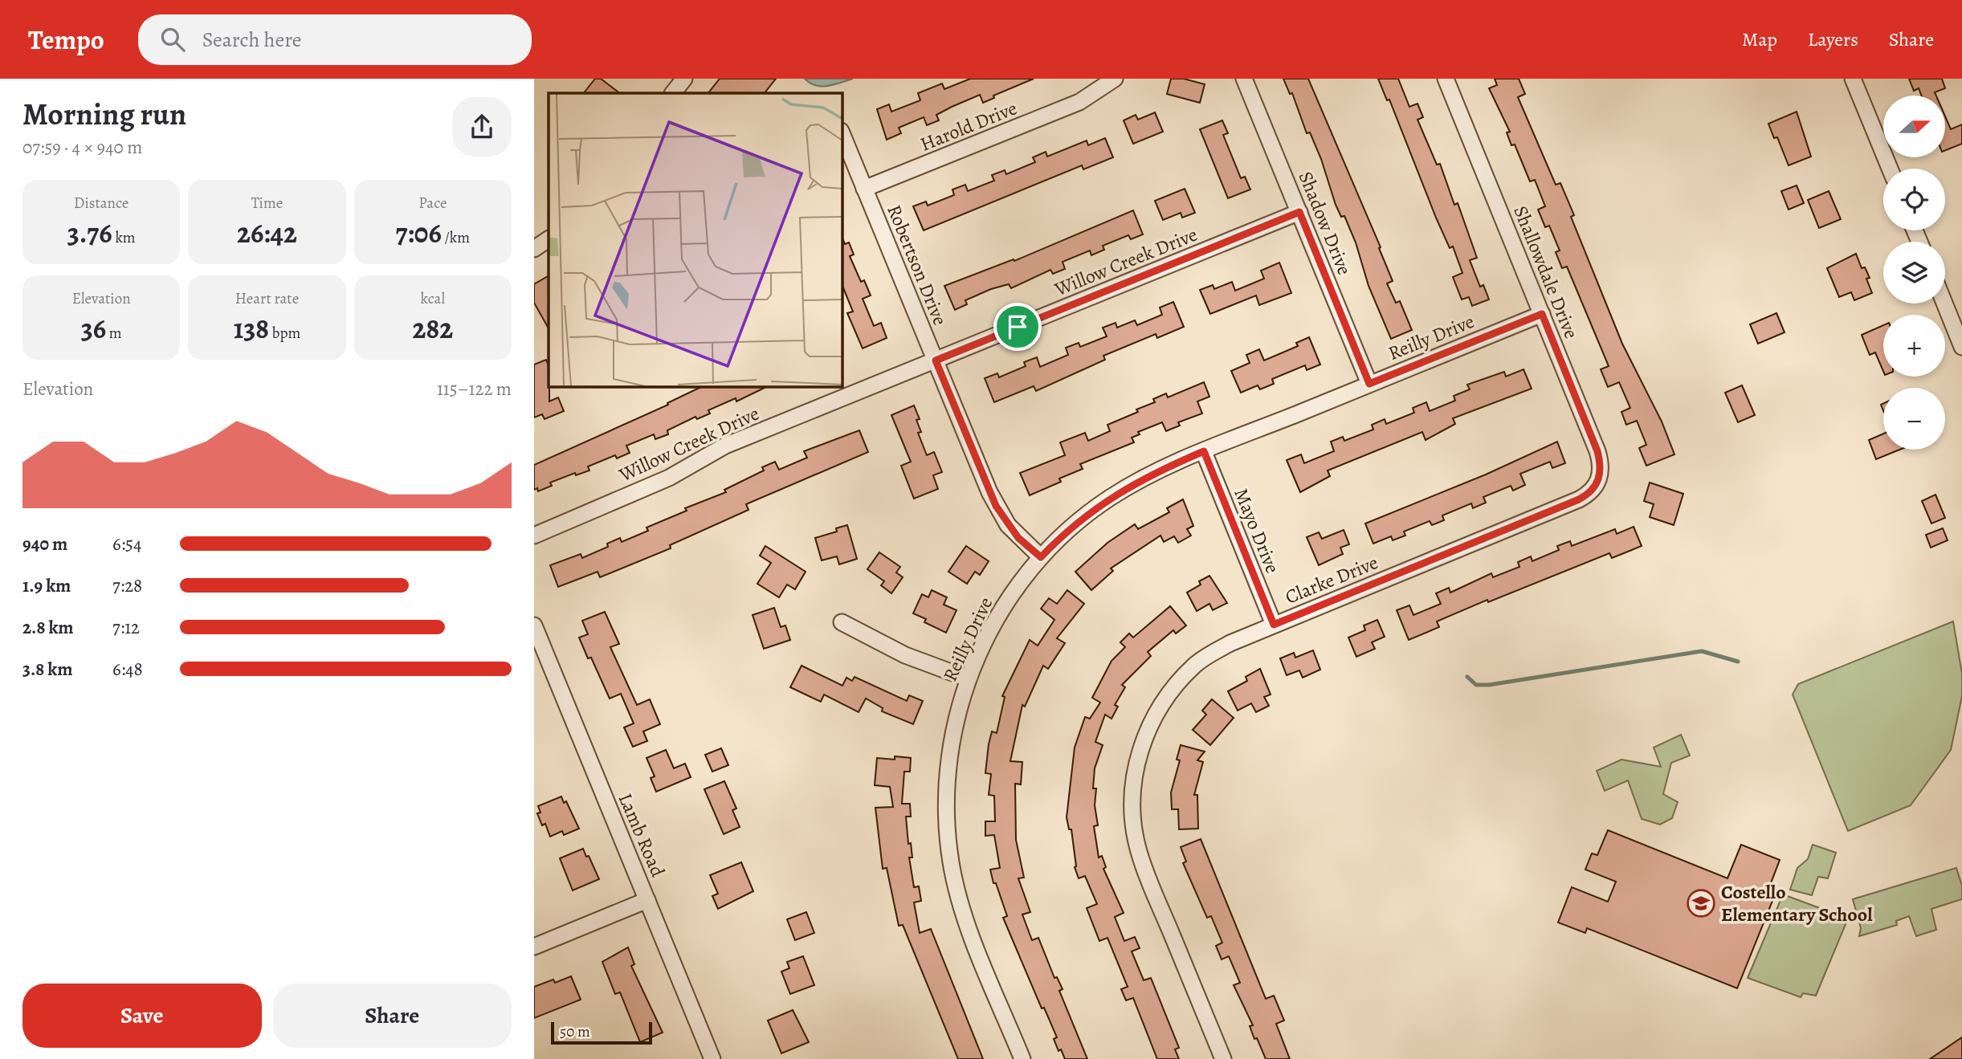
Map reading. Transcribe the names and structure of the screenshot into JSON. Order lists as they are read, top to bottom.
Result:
{
  "streets": {
    "street": [
      "Harold Drive",
      "Shadow Drive",
      "Willow Creek Drive",
      "Robertson Drive",
      "Shallowdale Drive",
      "Reilly Drive",
      "Mayo Drive",
      "Clarke Drive",
      "Lamb Road"
    ]
  },
  "crossings": [
    ["Harold Drive", "Robertson Drive"],
    ["Shadow Drive", "Willow Creek Drive"],
    ["Shadow Drive", "Reilly Drive"],
    ["Willow Creek Drive", "Robertson Drive"],
    ["Robertson Drive", "Reilly Drive"],
    ["Shallowdale Drive", "Reilly Drive"],
    ["Shallowdale Drive", "Clarke Drive"],
    ["Reilly Drive", "Mayo Drive"],
    ["Mayo Drive", "Clarke Drive"]
  ],
  "places": {
    "school or university": ["Costello Elementary School"]
  },
  "scale_bar": "50 m",
  "north": "right",
  "page": {
    "header": "Tempo",
    "search": "Search here",
    "nav": ["Map", "Layers", "Share"],
    "heading": ["Morning run", "07:59 · 4 × 940 m"],
    "map_buttons": ["+", "−"],
    "stats": [
      ["Distance", "3.76 km"],
      ["Time", "26:42"],
      ["Pace", "7:06 /km"],
      ["Elevation", "36 m"],
      ["Heart rate", "138 bpm"],
      ["kcal", "282"]
    ],
    "chart": ["Elevation", "115–122 m"],
    "list": [
      {
        "name": "940 m",
        "note": "6:54"
      },
      {
        "name": "1.9 km",
        "note": "7:28"
      },
      {
        "name": "2.8 km",
        "note": "7:12"
      },
      {
        "name": "3.8 km",
        "note": "6:48"
      }
    ],
    "buttons": ["Save", "Share"],
    "scale": "50 m"
  }
}
